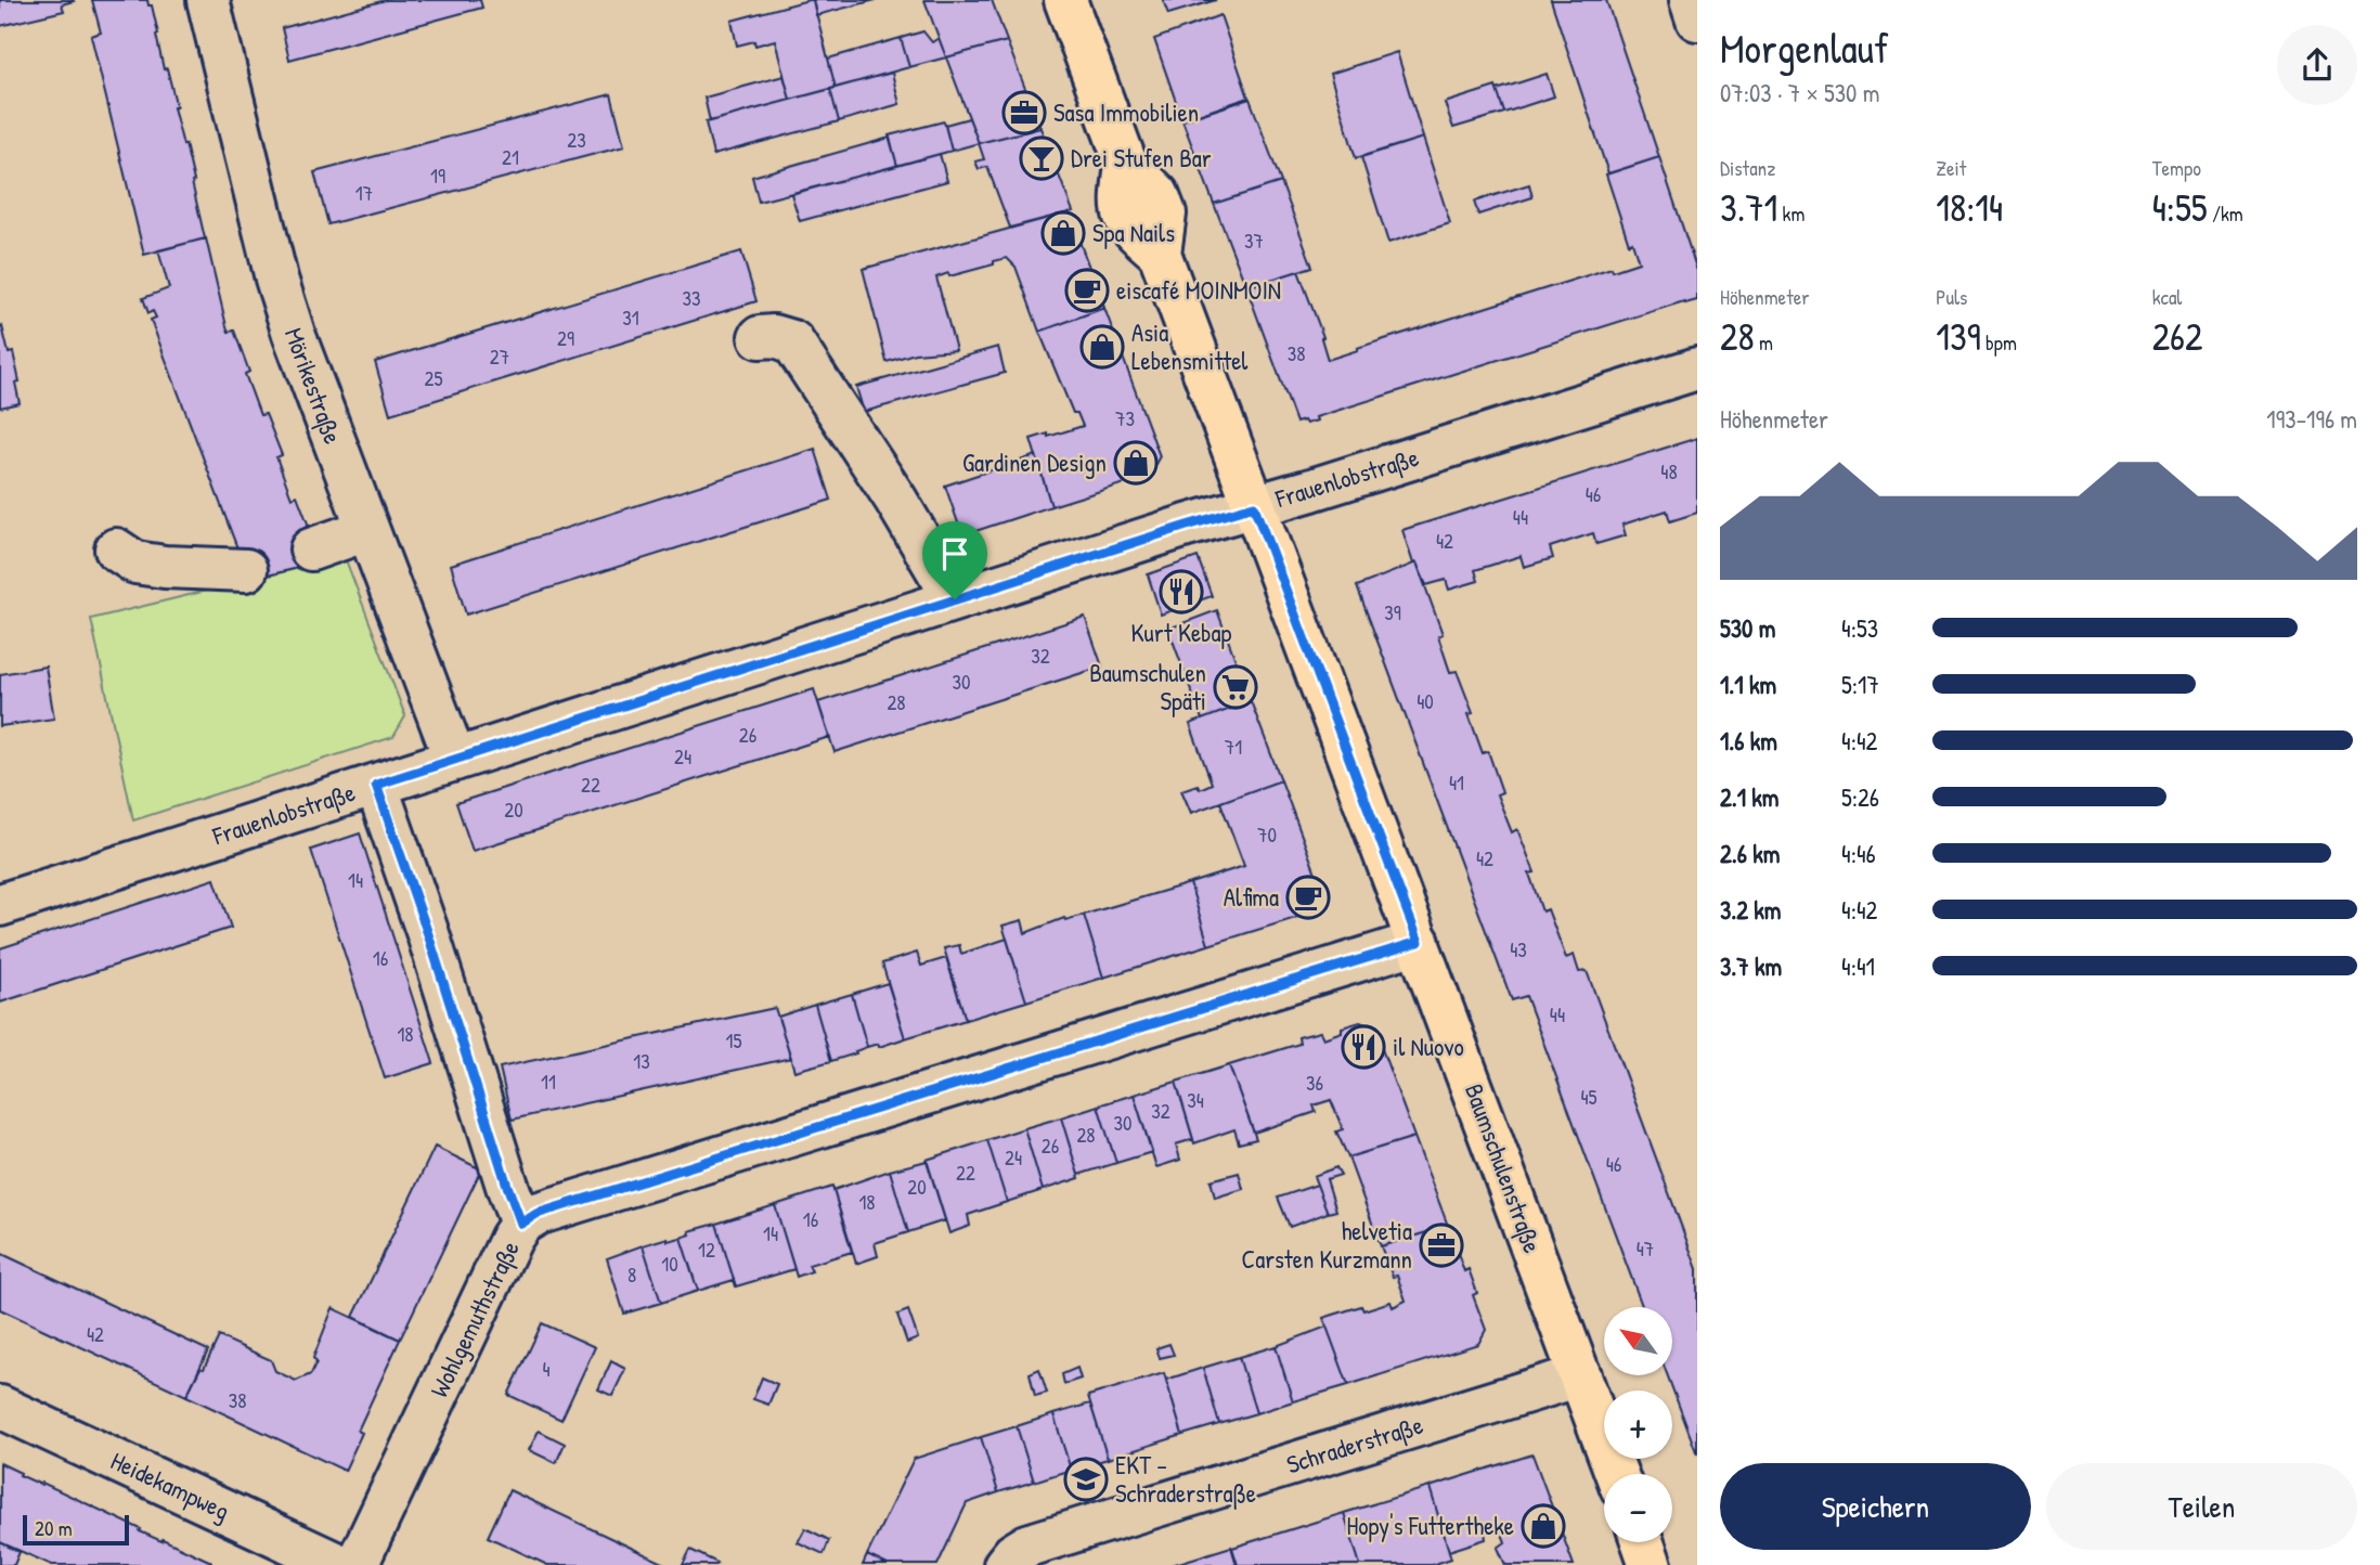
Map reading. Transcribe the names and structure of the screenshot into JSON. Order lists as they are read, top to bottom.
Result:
{
  "streets": {
    "main road": ["Baumschulenstraße"],
    "street": [
      "Mörikestraße",
      "Frauenlobstraße",
      "Wohlgemuthstraße",
      "Schraderstraße",
      "Heidekampweg"
    ]
  },
  "crossings": [
    ["Mörikestraße", "Frauenlobstraße"],
    ["Frauenlobstraße", "Baumschulenstraße"],
    ["Baumschulenstraße", "Wohlgemuthstraße"],
    ["Baumschulenstraße", "Schraderstraße"]
  ],
  "places": {
    "office": ["Sasa Immobilien", "helvetia Carsten Kurzmann"],
    "bar": ["Drei Stufen Bar"],
    "shop": [
      "Spa Nails",
      "Asia Lebensmittel",
      "Gardinen Design",
      "Hopy's Futtertheke"
    ],
    "cafe": ["eiscafé MOINMOIN", "Alfima"],
    "restaurant": ["Kurt Kebap", "il Nuovo"],
    "supermarket": ["Baumschulen Späti"],
    "school or university": ["EKT – Schraderstraße"]
  },
  "house_numbers": [
    "23",
    "21",
    "19",
    "17",
    "37",
    "33",
    "31",
    "29",
    "38",
    "27",
    "25",
    "73",
    "48",
    "46",
    "44",
    "42",
    "39",
    "32",
    "30",
    "40",
    "28",
    "26",
    "71",
    "24",
    "41",
    "22",
    "20",
    "70",
    "42",
    "14",
    "43",
    "16",
    "44",
    "18",
    "15",
    "13",
    "11",
    "36",
    "45",
    "34",
    "32",
    "30",
    "28",
    "26",
    "24",
    "46",
    "22",
    "20",
    "18",
    "16",
    "14",
    "47",
    "12",
    "10",
    "8",
    "42",
    "4",
    "38"
  ],
  "scale_bar": "20 m",
  "north": "top left",
  "page": {
    "heading": ["Morgenlauf", "07:03 · 7 × 530 m"],
    "stats": [
      ["Distanz", "3.71 km"],
      ["Zeit", "18:14"],
      ["Tempo", "4:55 /km"],
      ["Höhenmeter", "28 m"],
      ["Puls", "139 bpm"],
      ["kcal", "262"]
    ],
    "chart": ["Höhenmeter", "193–196 m"],
    "list": [
      {
        "name": "530 m",
        "note": "4:53"
      },
      {
        "name": "1.1 km",
        "note": "5:17"
      },
      {
        "name": "1.6 km",
        "note": "4:42"
      },
      {
        "name": "2.1 km",
        "note": "5:26"
      },
      {
        "name": "2.6 km",
        "note": "4:46"
      },
      {
        "name": "3.2 km",
        "note": "4:42"
      },
      {
        "name": "3.7 km",
        "note": "4:41"
      }
    ],
    "map_buttons": ["+", "−"],
    "buttons": ["Speichern", "Teilen"],
    "scale": "20 m"
  }
}
